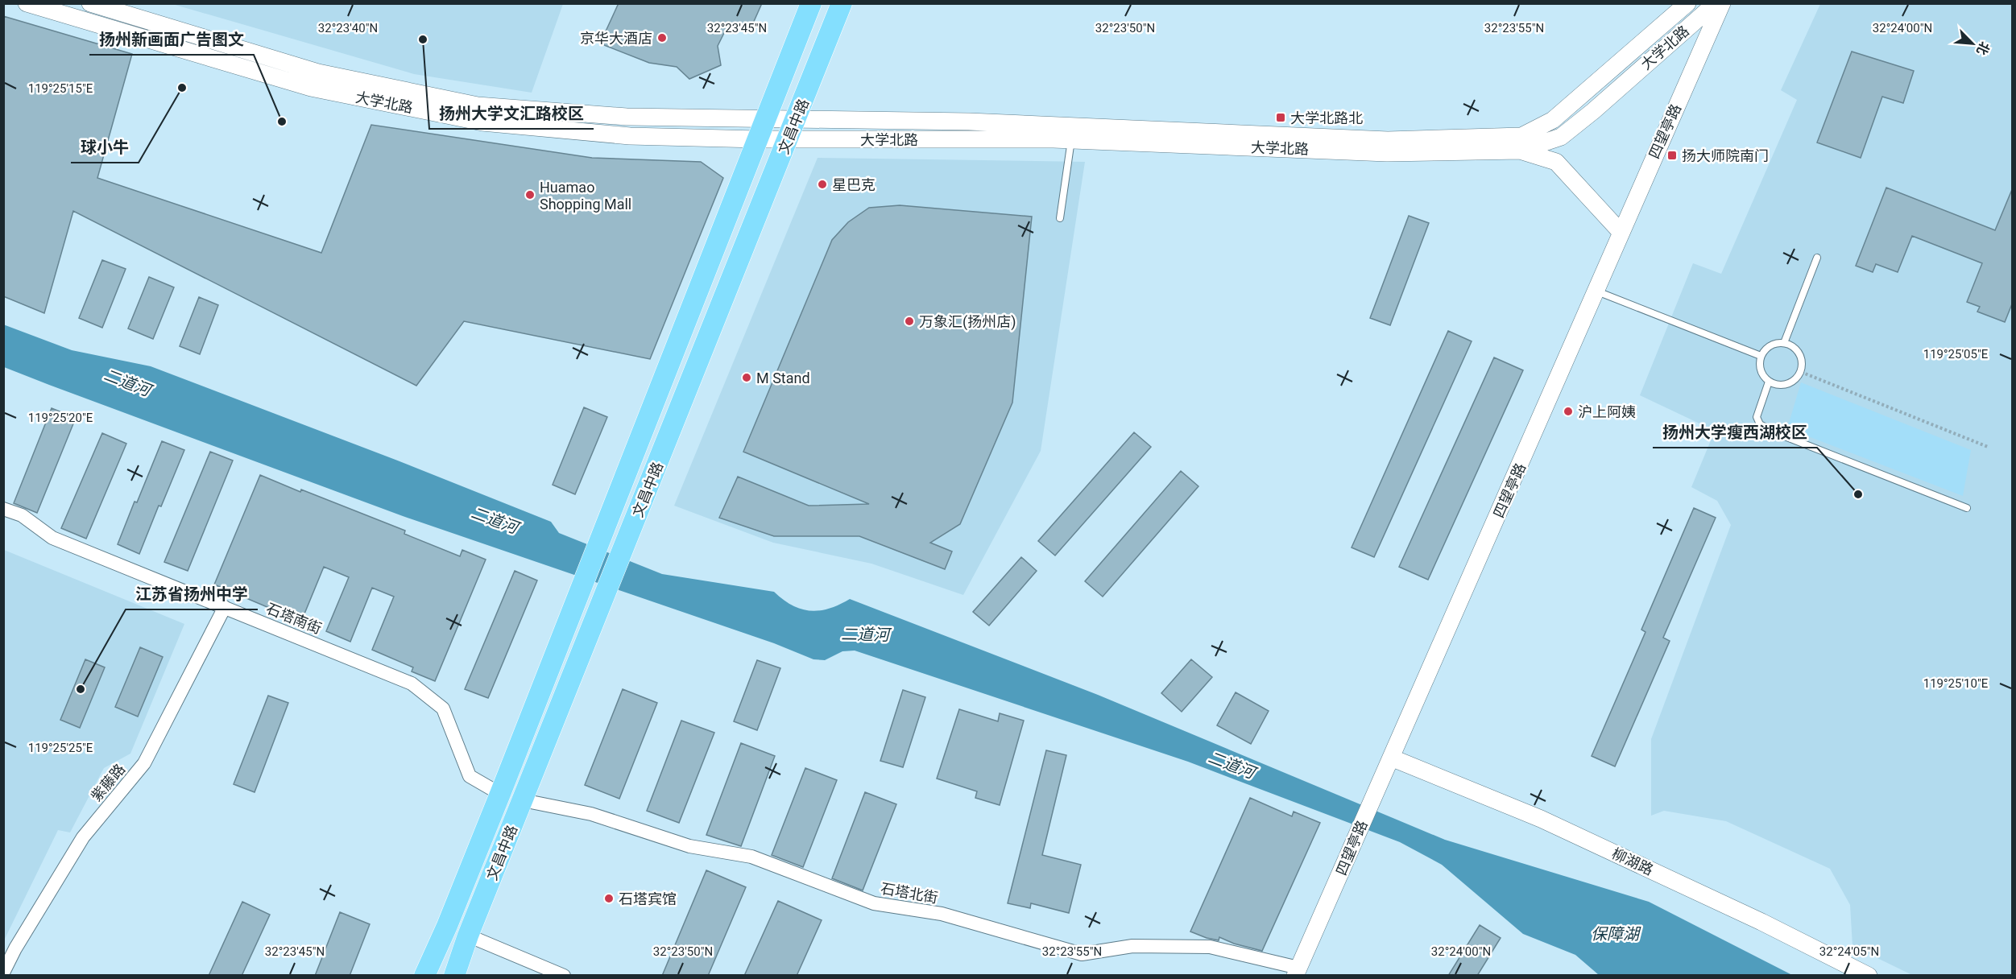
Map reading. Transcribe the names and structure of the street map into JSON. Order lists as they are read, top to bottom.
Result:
{
  "streets": {
    "main road": ["文昌中路"],
    "street": [
      "大学北路",
      "四望亭路",
      "石塔南街",
      "紫藤路",
      "柳湖路",
      "石塔北街"
    ]
  },
  "crossings": [
    ["大学北路", "文昌中路"],
    ["文昌中路", "石塔南街"],
    ["文昌中路", "石塔北街"],
    ["四望亭路", "柳湖路"],
    ["四望亭路", "石塔北街"],
    ["石塔南街", "紫藤路"]
  ],
  "water": ["二道河", "保障湖"],
  "places": {
    "other": [
      "京华大酒店",
      "扬州大学文汇路校区",
      "球小牛",
      "扬州新画面广告图文",
      "星巴克",
      "Huamao Shopping Mall",
      "万象汇(扬州店)",
      "M Stand",
      "沪上阿姨",
      "扬州大学瘦西湖校区",
      "江苏省扬州中学",
      "石塔宾馆"
    ],
    "transit": ["大学北路北", "扬大师院南门"]
  },
  "north": "bottom right",
  "coordinates": [
    "32°23'40\"N",
    "32°23'45\"N",
    "32°23'50\"N",
    "32°23'55\"N",
    "32°24'00\"N",
    "119°25'15\"E",
    "119°25'05\"E",
    "119°25'20\"E",
    "119°25'10\"E",
    "119°25'25\"E",
    "32°24'05\"N"
  ]
}
